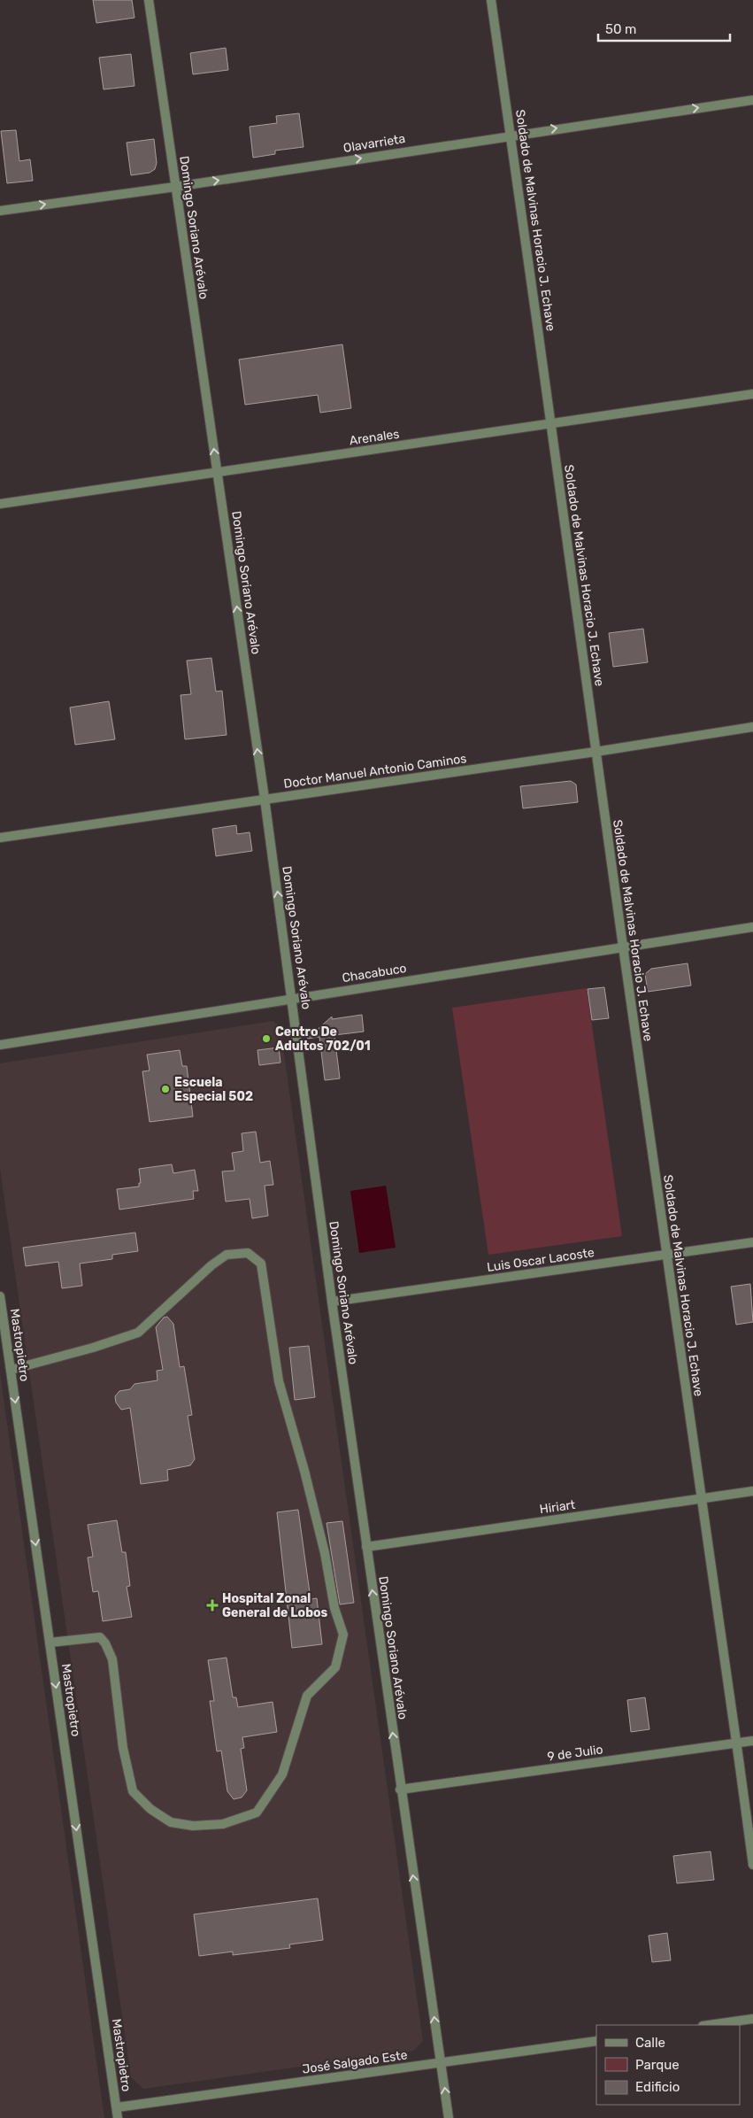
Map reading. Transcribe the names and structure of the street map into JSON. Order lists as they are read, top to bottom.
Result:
{
  "streets": {
    "street": [
      "Olavarrieta",
      "Soldado de Malvinas Horacio J. Echave",
      "Domingo Soriano Arévalo",
      "Arenales",
      "Doctor Manuel Antonio Caminos",
      "Chacabuco",
      "Luis Oscar Lacoste",
      "Mastropietro",
      "Hiriart",
      "9 de Julio",
      "José Salgado Este"
    ]
  },
  "crossings": [
    ["Olavarrieta", "Soldado de Malvinas Horacio J. Echave"],
    ["Olavarrieta", "Domingo Soriano Arévalo"],
    ["Soldado de Malvinas Horacio J. Echave", "Arenales"],
    ["Soldado de Malvinas Horacio J. Echave", "Doctor Manuel Antonio Caminos"],
    ["Soldado de Malvinas Horacio J. Echave", "Chacabuco"],
    ["Soldado de Malvinas Horacio J. Echave", "Luis Oscar Lacoste"],
    ["Soldado de Malvinas Horacio J. Echave", "Hiriart"],
    ["Soldado de Malvinas Horacio J. Echave", "9 de Julio"],
    ["Domingo Soriano Arévalo", "Arenales"],
    ["Domingo Soriano Arévalo", "Doctor Manuel Antonio Caminos"],
    ["Domingo Soriano Arévalo", "Chacabuco"],
    ["Domingo Soriano Arévalo", "Luis Oscar Lacoste"],
    ["Domingo Soriano Arévalo", "Hiriart"],
    ["Domingo Soriano Arévalo", "9 de Julio"],
    ["Domingo Soriano Arévalo", "José Salgado Este"],
    ["Mastropietro", "José Salgado Este"]
  ],
  "one_way": ["Olavarrieta", "Domingo Soriano Arévalo", "Mastropietro"],
  "places": {
    "other": ["Centro De Adultos 702/01", "Escuela Especial 502"],
    "health": ["Hospital Zonal General de Lobos"]
  },
  "legend": ["Calle", "Parque", "Edificio"],
  "scale_bar": "50 m"
}
